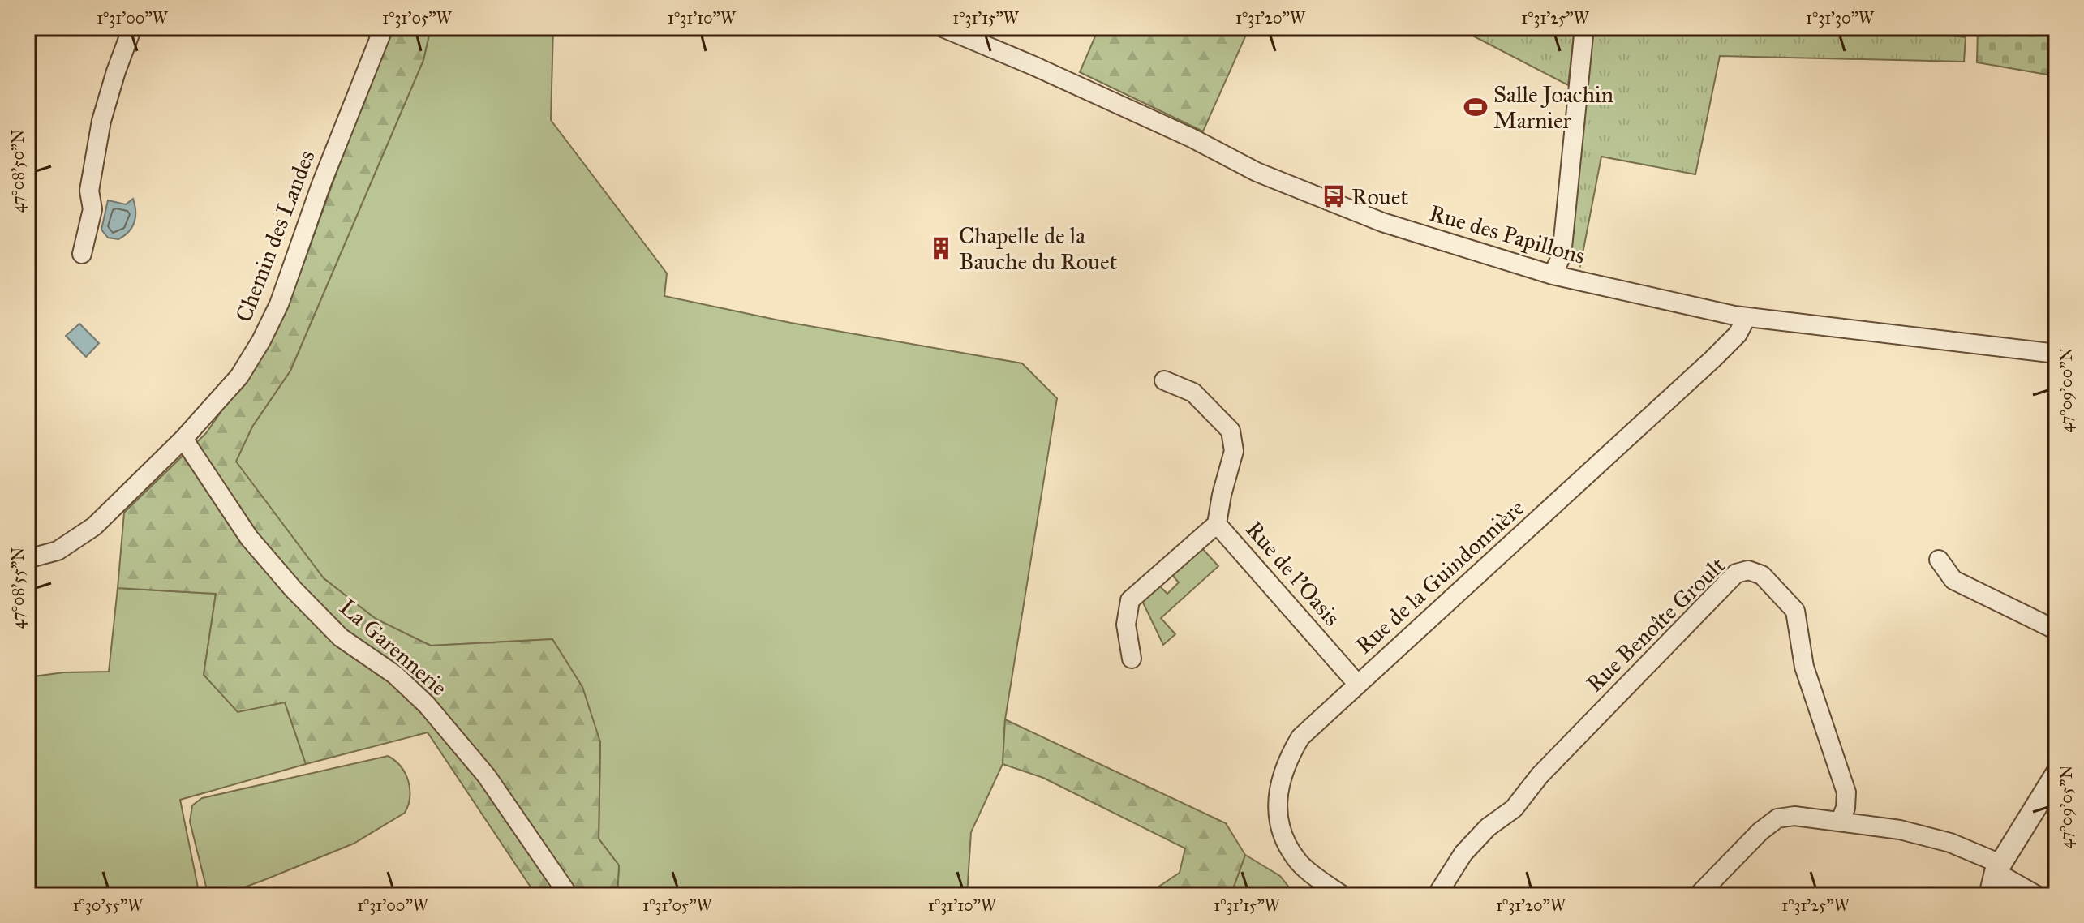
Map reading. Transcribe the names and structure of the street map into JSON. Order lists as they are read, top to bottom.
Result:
{
  "streets": {
    "street": [
      "Rue des Papillons",
      "Chemin des Landes",
      "Rue de l'Oasis",
      "Rue de la Guindonnière",
      "Rue Benoîte Groult",
      "La Garennerie"
    ]
  },
  "crossings": [
    ["Rue des Papillons", "Rue de la Guindonnière"],
    ["Chemin des Landes", "La Garennerie"],
    ["Rue de l'Oasis", "Rue de la Guindonnière"]
  ],
  "places": {
    "sports": ["Salle Joachin Marnier"],
    "bus stop": ["Rouet"],
    "building": ["Chapelle de la Bauche du Rouet"]
  },
  "coordinates": [
    "1°31'00\"W",
    "1°31'05\"W",
    "1°31'10\"W",
    "1°31'15\"W",
    "1°31'20\"W",
    "1°31'25\"W",
    "1°31'30\"W",
    "47°08'50\"N",
    "47°09'00\"N",
    "47°08'55\"N",
    "47°09'05\"N",
    "1°30'55\"W"
  ]
}
